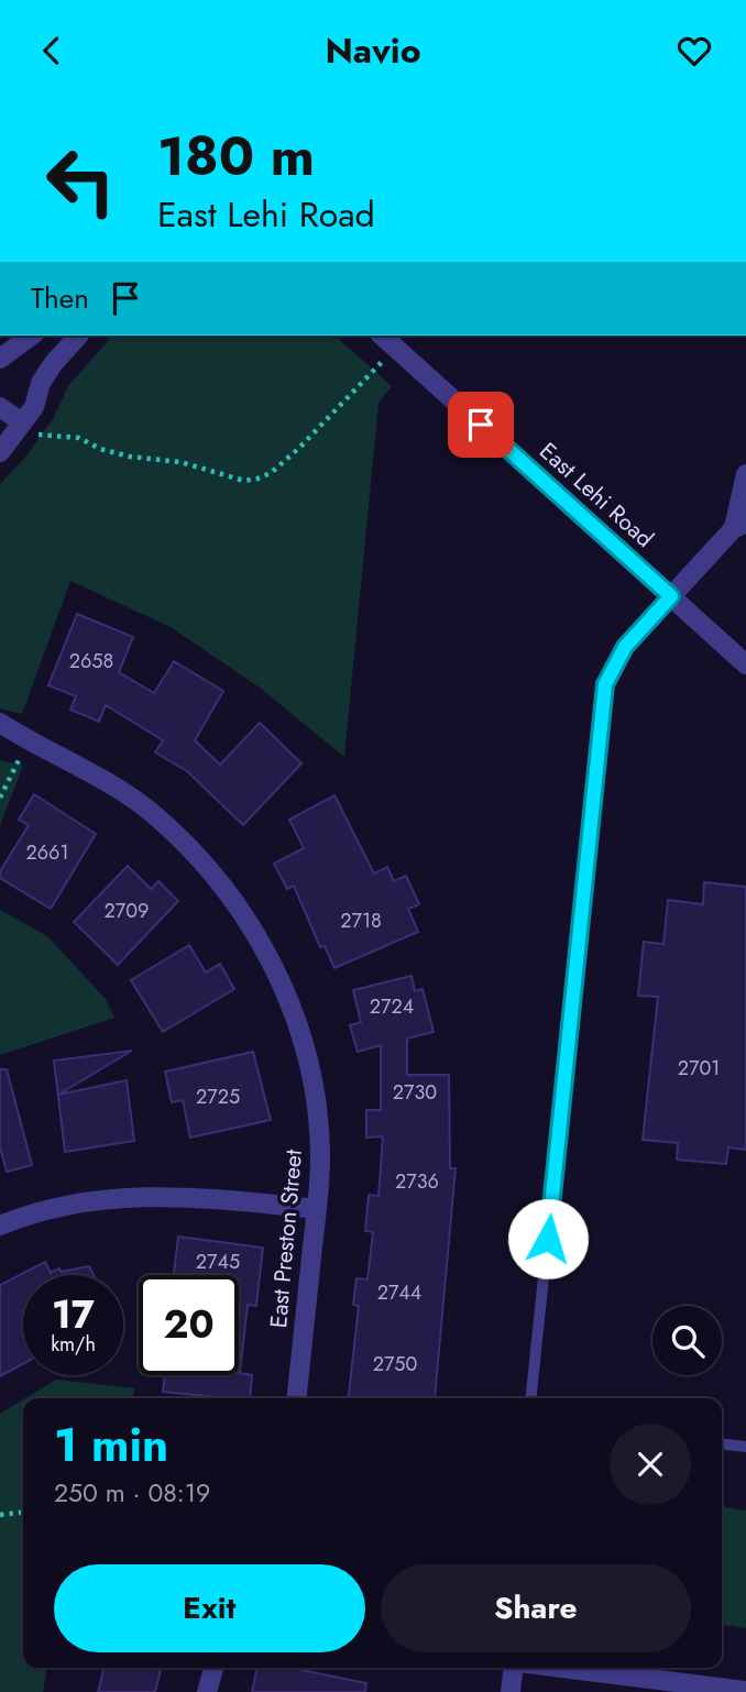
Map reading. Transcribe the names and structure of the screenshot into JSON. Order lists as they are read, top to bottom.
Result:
{
  "streets": {
    "street": ["East Lehi Road", "East Preston Street"]
  },
  "house_numbers": [
    "2658",
    "2661",
    "2709",
    "2718",
    "2724",
    "2701",
    "2730",
    "2725",
    "2736",
    "2745",
    "2744",
    "2750"
  ],
  "page": {
    "header": "Navio",
    "turn": ["180 m", "East Lehi Road"],
    "then": "Then",
    "speed": "17 km/h",
    "limit": "20",
    "heading": ["1 min", "250 m · 08:19"],
    "buttons": ["Exit", "Share"]
  }
}
